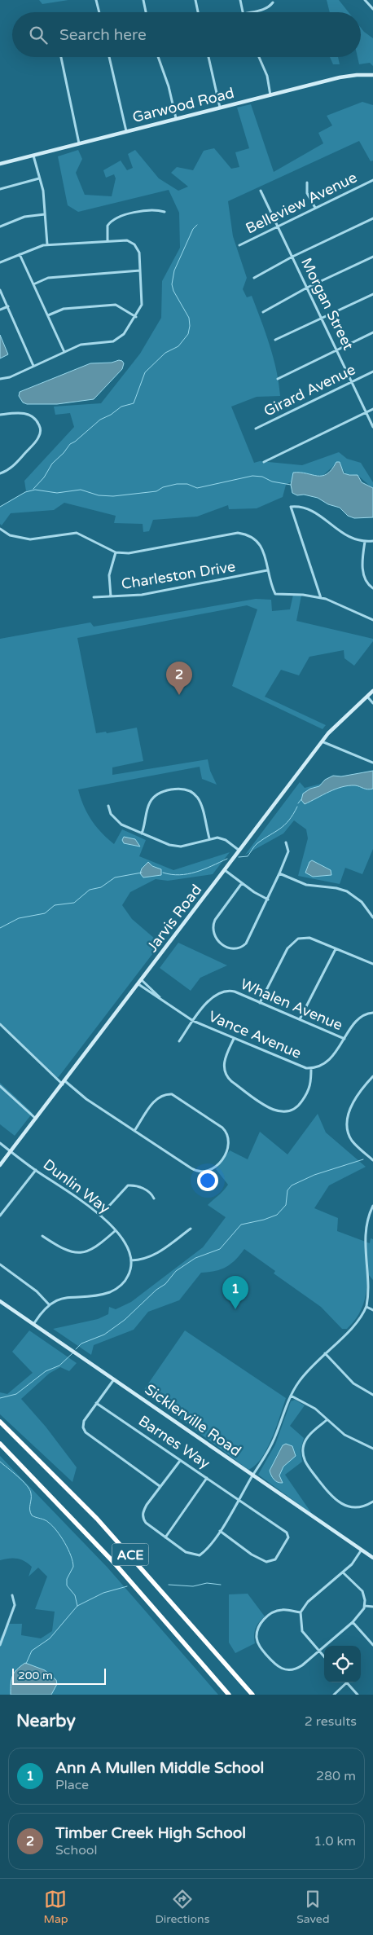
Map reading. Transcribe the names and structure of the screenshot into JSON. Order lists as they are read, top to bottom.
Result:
{
  "streets": {
    "highway": ["ACE"],
    "street": [
      "Garwood Road",
      "Belleview Avenue",
      "Morgan Street",
      "Girard Avenue",
      "Charleston Drive",
      "Jarvis Road",
      "Whalen Avenue",
      "Vance Avenue",
      "Dunlin Way",
      "Sicklerville Road",
      "Barnes Way"
    ]
  },
  "crossings": [
    ["Belleview Avenue", "Morgan Street"],
    ["Morgan Street", "Girard Avenue"],
    ["Jarvis Road", "Vance Avenue"],
    ["Jarvis Road", "Dunlin Way"],
    ["Whalen Avenue", "Vance Avenue"]
  ],
  "scale_bar": "200 m",
  "page": {
    "search": "Search here",
    "pins": ["2", "1"],
    "scale": "200 m",
    "heading": ["Nearby", "2 results"],
    "list": [
      {
        "mark": "1",
        "name": "Ann A Mullen Middle School",
        "note": "Place",
        "value": "280 m"
      },
      {
        "mark": "2",
        "name": "Timber Creek High School",
        "note": "School",
        "value": "1.0 km"
      }
    ],
    "nav": ["Map", "Directions", "Saved"]
  }
}
